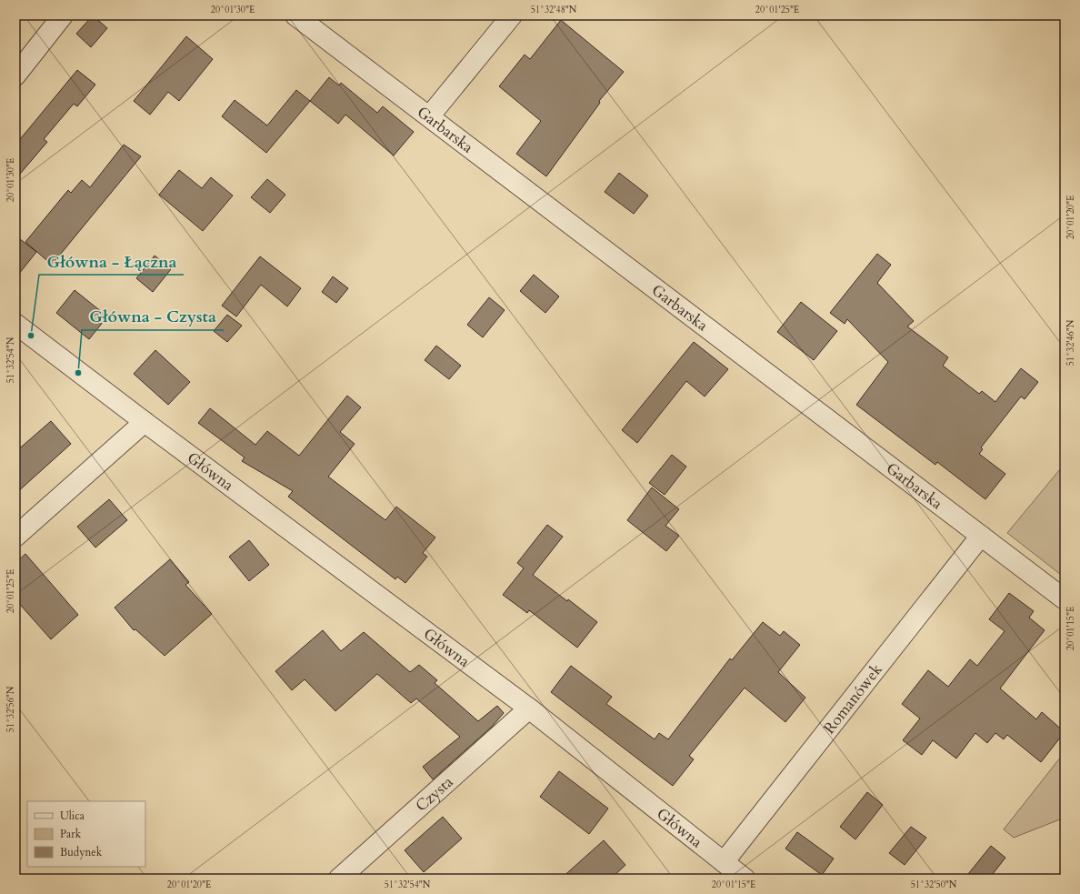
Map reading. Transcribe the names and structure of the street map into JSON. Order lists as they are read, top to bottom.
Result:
{
  "streets": {
    "street": [
      "Garbarska",
      "Główna",
      "Romanówek",
      "Czysta"
    ]
  },
  "crossings": [
    ["Garbarska", "Romanówek"],
    ["Główna", "Romanówek"],
    ["Główna", "Czysta"]
  ],
  "places": ["Główna - Łączna", "Główna - Czysta"],
  "legend": ["Ulica", "Park", "Budynek"],
  "coordinates": [
    "20°01'30\"E",
    "51°32'48\"N",
    "20°01'25\"E",
    "20°01'20\"E",
    "51°32'46\"N",
    "51°32'54\"N",
    "20°01'15\"E",
    "51°32'56\"N",
    "51°32'50\"N"
  ]
}
